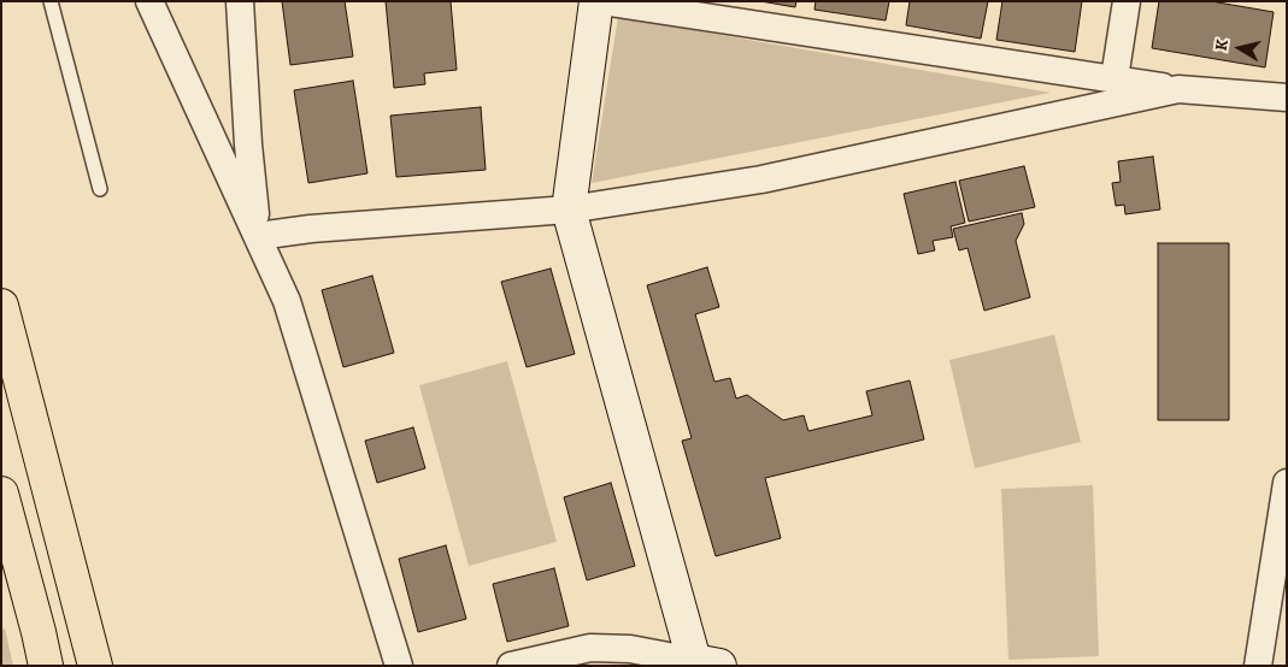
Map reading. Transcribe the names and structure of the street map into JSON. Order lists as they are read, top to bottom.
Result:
{
  "north": "left"
}
